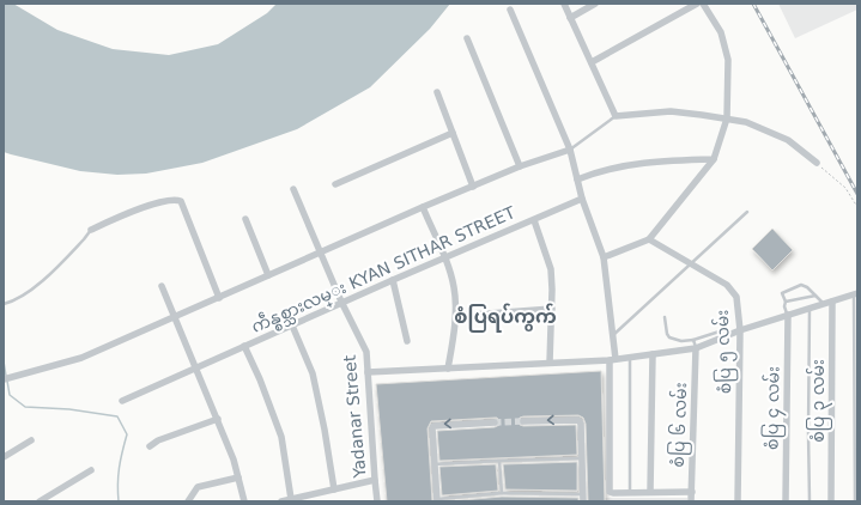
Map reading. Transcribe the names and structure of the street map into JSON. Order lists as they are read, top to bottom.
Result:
{
  "streets": {
    "street": [
      "ကဵန္စစ္သားလမ္း KYAN SITHAR STREET",
      "စံပြ ၅ လမ်း",
      "စံပြ ၃ လမ်း",
      "စံပြ ၄ လမ်း",
      "Yadanar Street",
      "စံပြ ၆ လမ်း"
    ]
  },
  "crossings": [
    ["ကဵန္စစ္သားလမ္း KYAN SITHAR STREET", "Yadanar Street"]
  ],
  "districts": ["စံပြရပ်ကွက်"]
}
